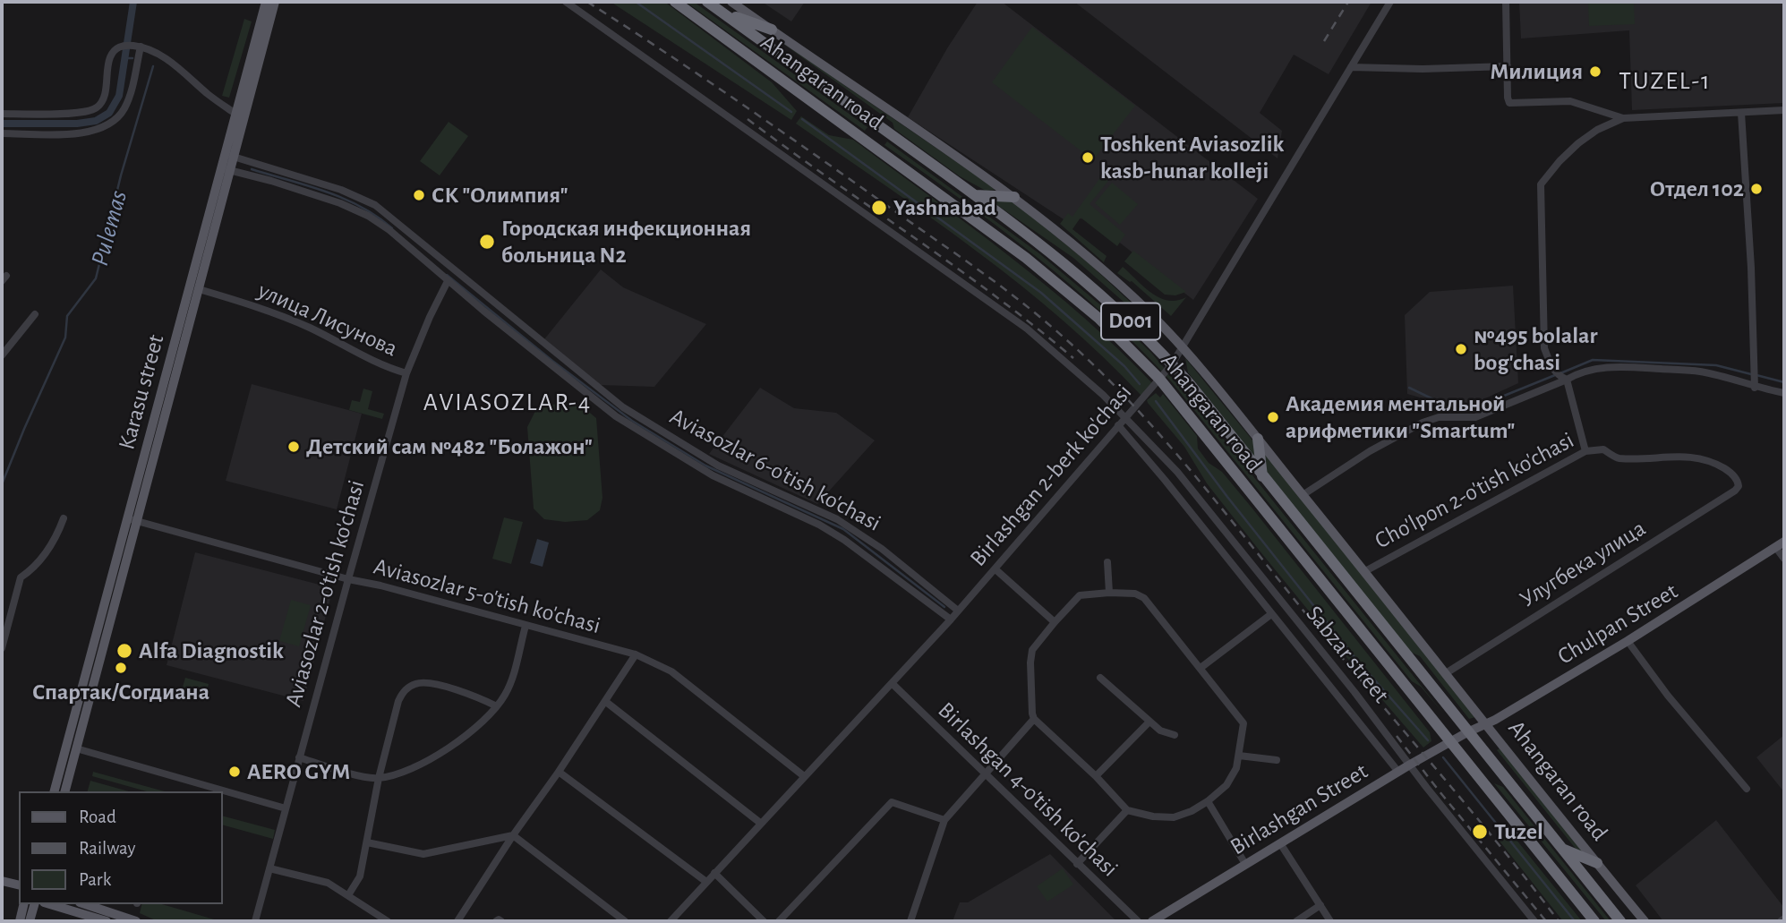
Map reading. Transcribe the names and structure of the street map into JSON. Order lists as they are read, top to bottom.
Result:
{
  "streets": {
    "highway": ["Ahangaran road", "D001"],
    "main road": ["Karasu street", "Chulpan Street", "Birlashgan Street"],
    "street": [
      "улица Лисунова",
      "Aviasozlar 6-o'tish ko'chasi",
      "Birlashgan 2-berk ko'chasi",
      "Cho'lpon 2-o'tish ko'chasi",
      "Улугбека улица",
      "Aviasozlar 2-o'tish ko'chasi",
      "Aviasozlar 5-o'tish ko'chasi",
      "Sabzar street",
      "Birlashgan 4-o'tish ko'chasi"
    ]
  },
  "crossings": [
    ["Ahangaran road", "Birlashgan 2-berk ko'chasi"],
    ["Ahangaran road", "Cho'lpon 2-o'tish ko'chasi"],
    ["Ahangaran road", "Улугбека улица"],
    ["Ahangaran road", "Chulpan Street"],
    ["Ahangaran road", "Birlashgan Street"],
    ["улица Лисунова", "Karasu street"],
    ["улица Лисунова", "Aviasozlar 2-o'tish ko'chasi"],
    ["Karasu street", "Aviasozlar 6-o'tish ko'chasi"],
    ["Karasu street", "Aviasozlar 5-o'tish ko'chasi"],
    ["Aviasozlar 6-o'tish ko'chasi", "Birlashgan 2-berk ko'chasi"],
    ["Aviasozlar 6-o'tish ko'chasi", "Aviasozlar 2-o'tish ko'chasi"],
    ["Birlashgan 2-berk ko'chasi", "Aviasozlar 5-o'tish ko'chasi"],
    ["Birlashgan 2-berk ko'chasi", "Sabzar street"],
    ["Birlashgan 2-berk ko'chasi", "Birlashgan 4-o'tish ko'chasi"],
    ["Cho'lpon 2-o'tish ko'chasi", "Улугбека улица"],
    ["Aviasozlar 2-o'tish ko'chasi", "Aviasozlar 5-o'tish ko'chasi"],
    ["Chulpan Street", "Birlashgan Street"],
    ["Sabzar street", "Birlashgan Street"]
  ],
  "districts": ["TUZEL-1", "AVIASOZLAR-4"],
  "water": ["Pulemas"],
  "places": [
    "Милиция",
    "Toshkent Aviasozlik kasb-hunar kolleji",
    "Отдел 102",
    "СК \"Олимпия\"",
    "Yashnabad",
    "Городская инфекционная больница N2",
    "№495 bolalar bog'chasi",
    "Академия ментальной арифметики \"Smartum\"",
    "Детский сам №482 \"Болажон\"",
    "Alfa Diagnostik",
    "Спартак/Согдиана",
    "AERO GYM",
    "Tuzel"
  ],
  "legend": ["Road", "Railway", "Park"]
}
